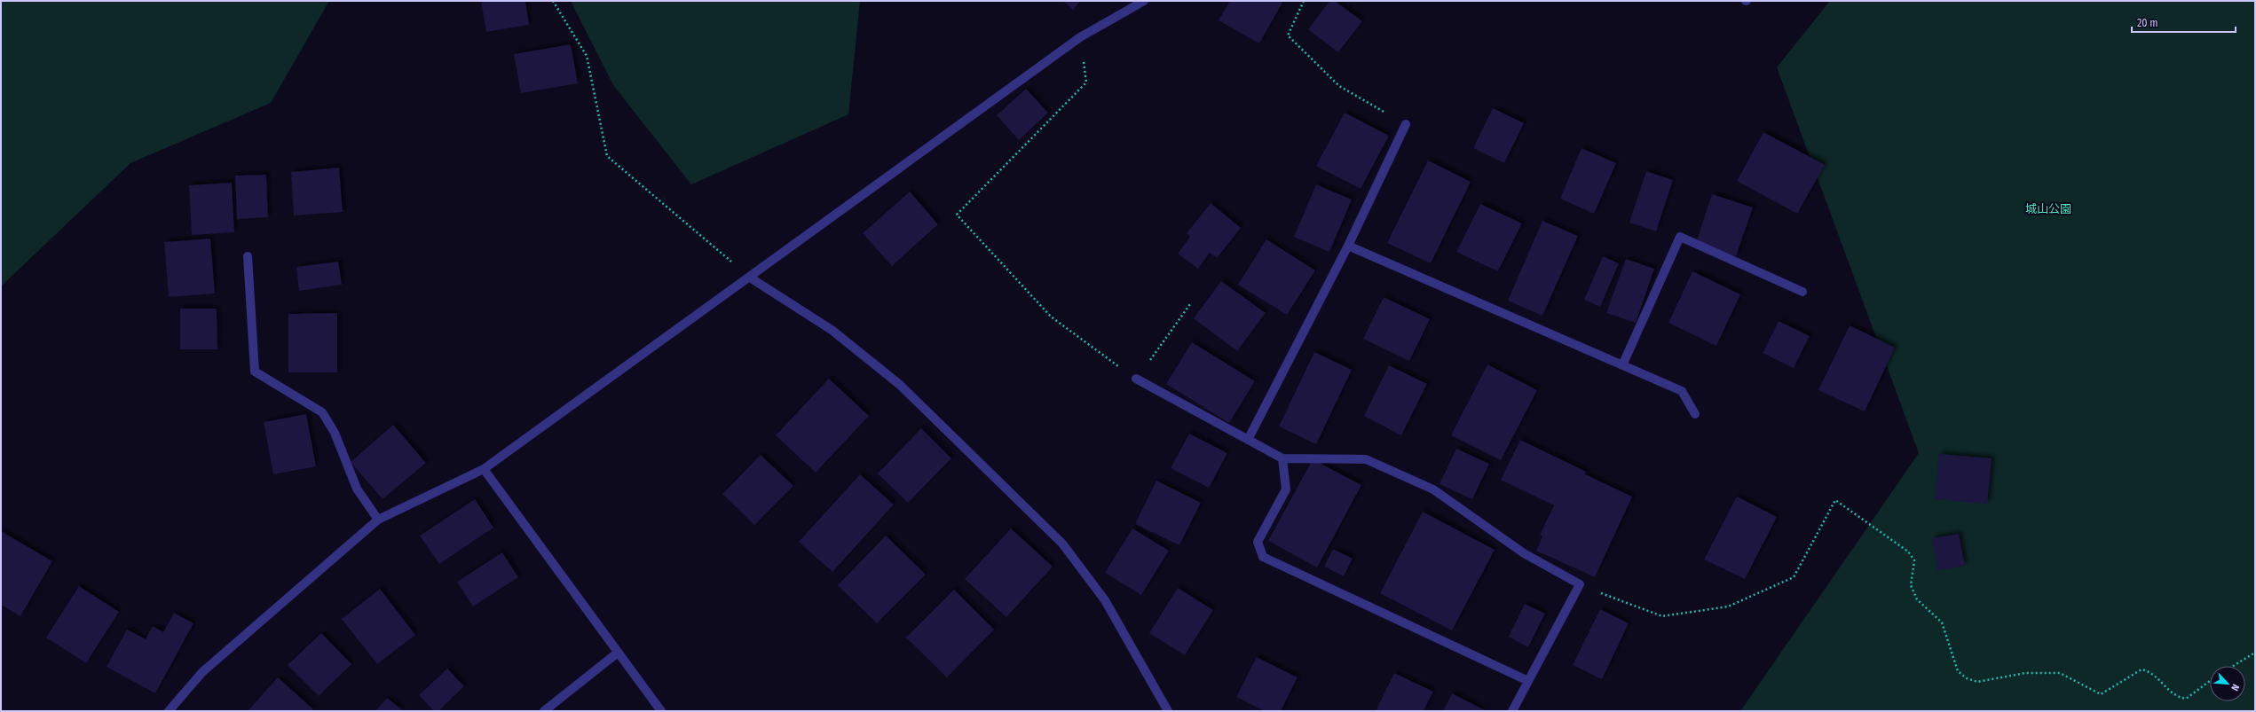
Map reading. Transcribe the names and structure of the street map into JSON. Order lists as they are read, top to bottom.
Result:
{
  "parks": ["城山公園"],
  "scale_bar": "20 m",
  "north": "bottom right"
}
